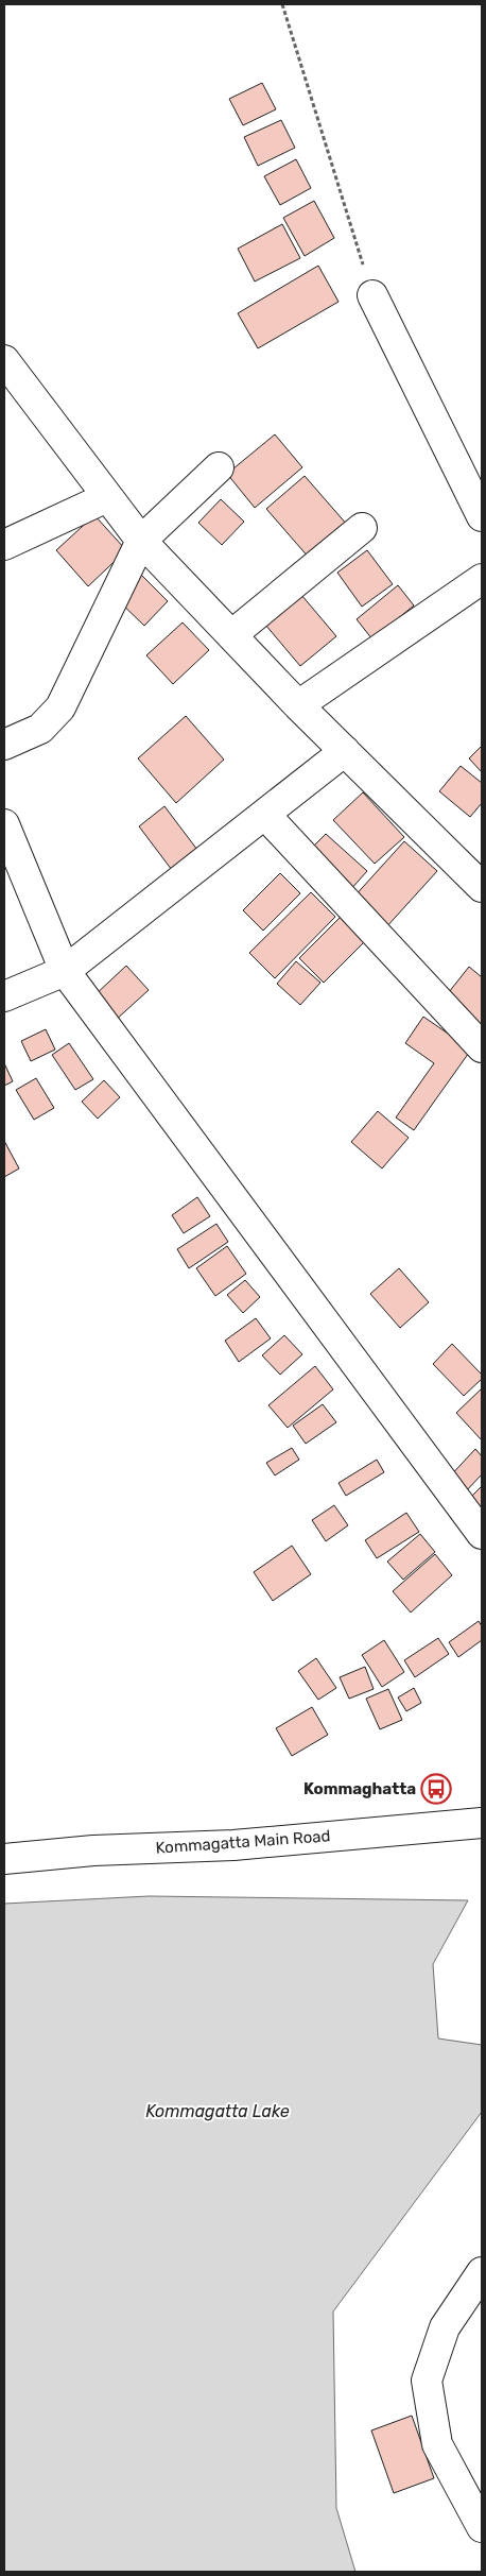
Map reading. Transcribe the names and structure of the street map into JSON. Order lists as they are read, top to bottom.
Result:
{
  "streets": {
    "street": ["Kommagatta Main Road"]
  },
  "water": ["Kommagatta Lake"],
  "places": {
    "bus stop": ["Kommaghatta"]
  }
}
